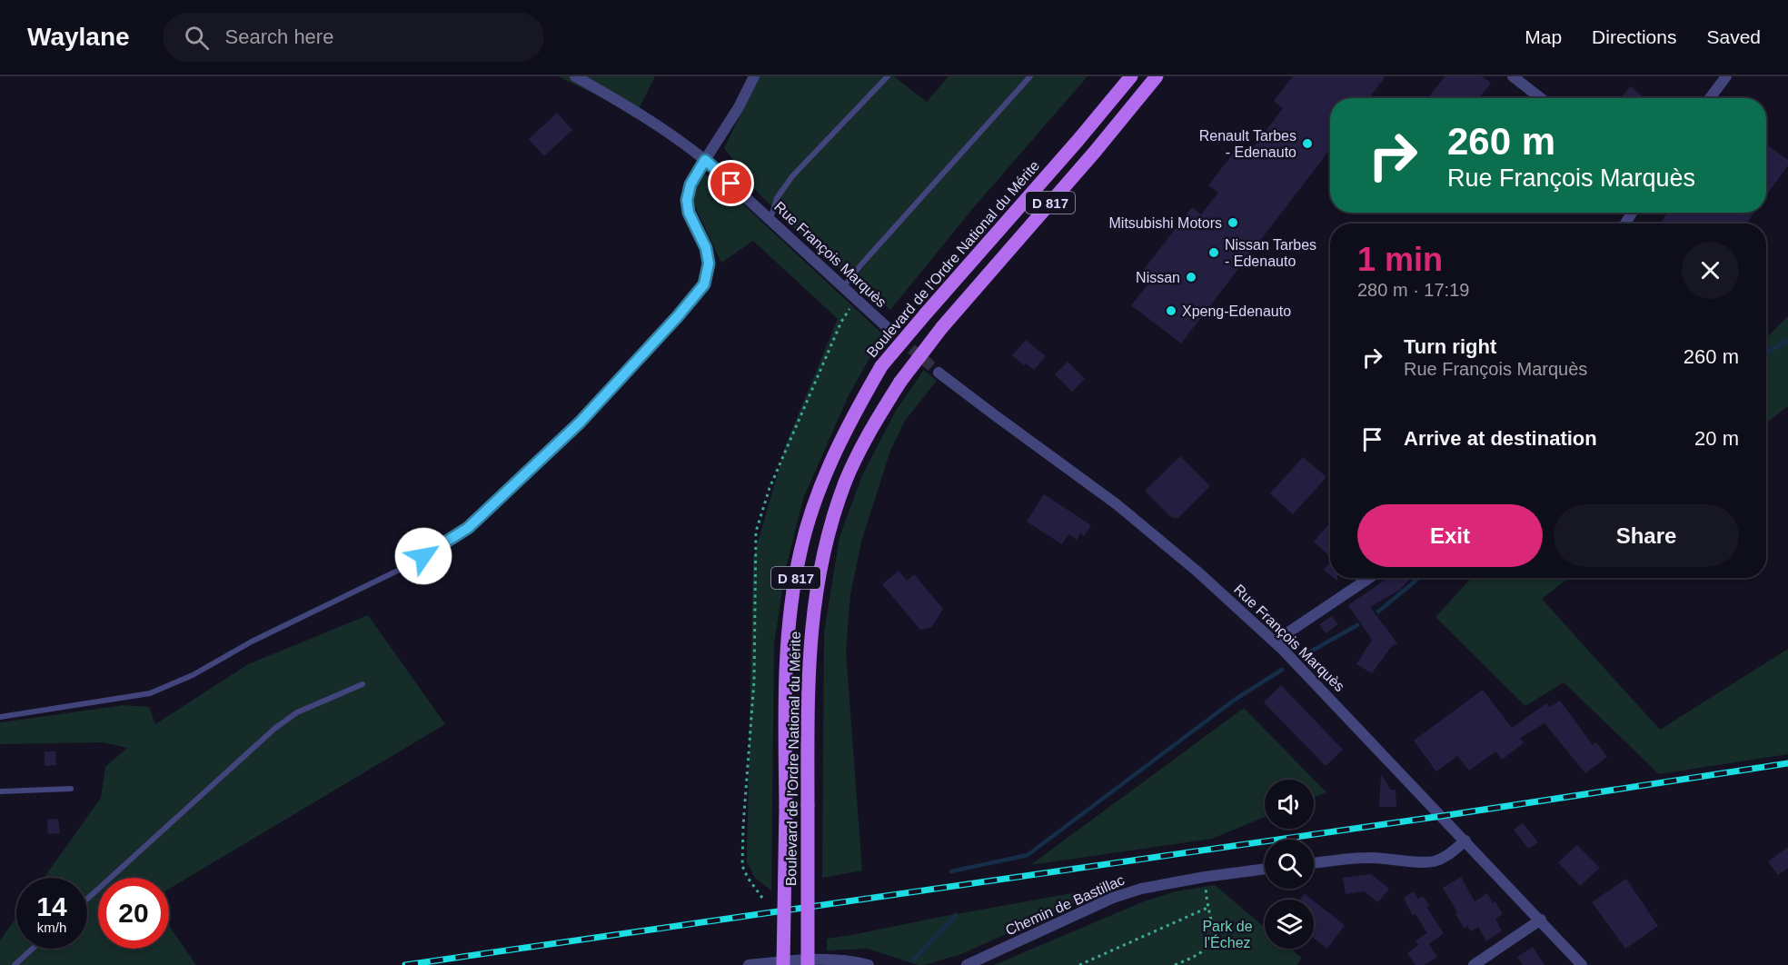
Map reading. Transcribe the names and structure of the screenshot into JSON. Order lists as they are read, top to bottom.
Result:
{
  "streets": {
    "main road": ["D 817", "Boulevard de l'Ordre National du Mérite"],
    "street": ["Rue François Marquès", "Chemin de Bastillac"]
  },
  "parks": ["Park de l'Échez"],
  "places": [
    "Renault Tarbes - Edenauto",
    "Mitsubishi Motors",
    "Nissan Tarbes - Edenauto",
    "Nissan",
    "Xpeng-Edenauto"
  ],
  "page": {
    "header": "Waylane",
    "search": "Search here",
    "nav": ["Map", "Directions", "Saved"],
    "turn": ["260 m", "Rue François Marquès"],
    "heading": ["1 min", "280 m · 17:19"],
    "list": [
      {
        "name": "Turn right",
        "note": "Rue François Marquès",
        "value": "260 m"
      },
      {
        "name": "Arrive at destination",
        "value": "20 m"
      }
    ],
    "buttons": ["Exit", "Share"],
    "speed": "14 km/h",
    "limit": "20"
  }
}
